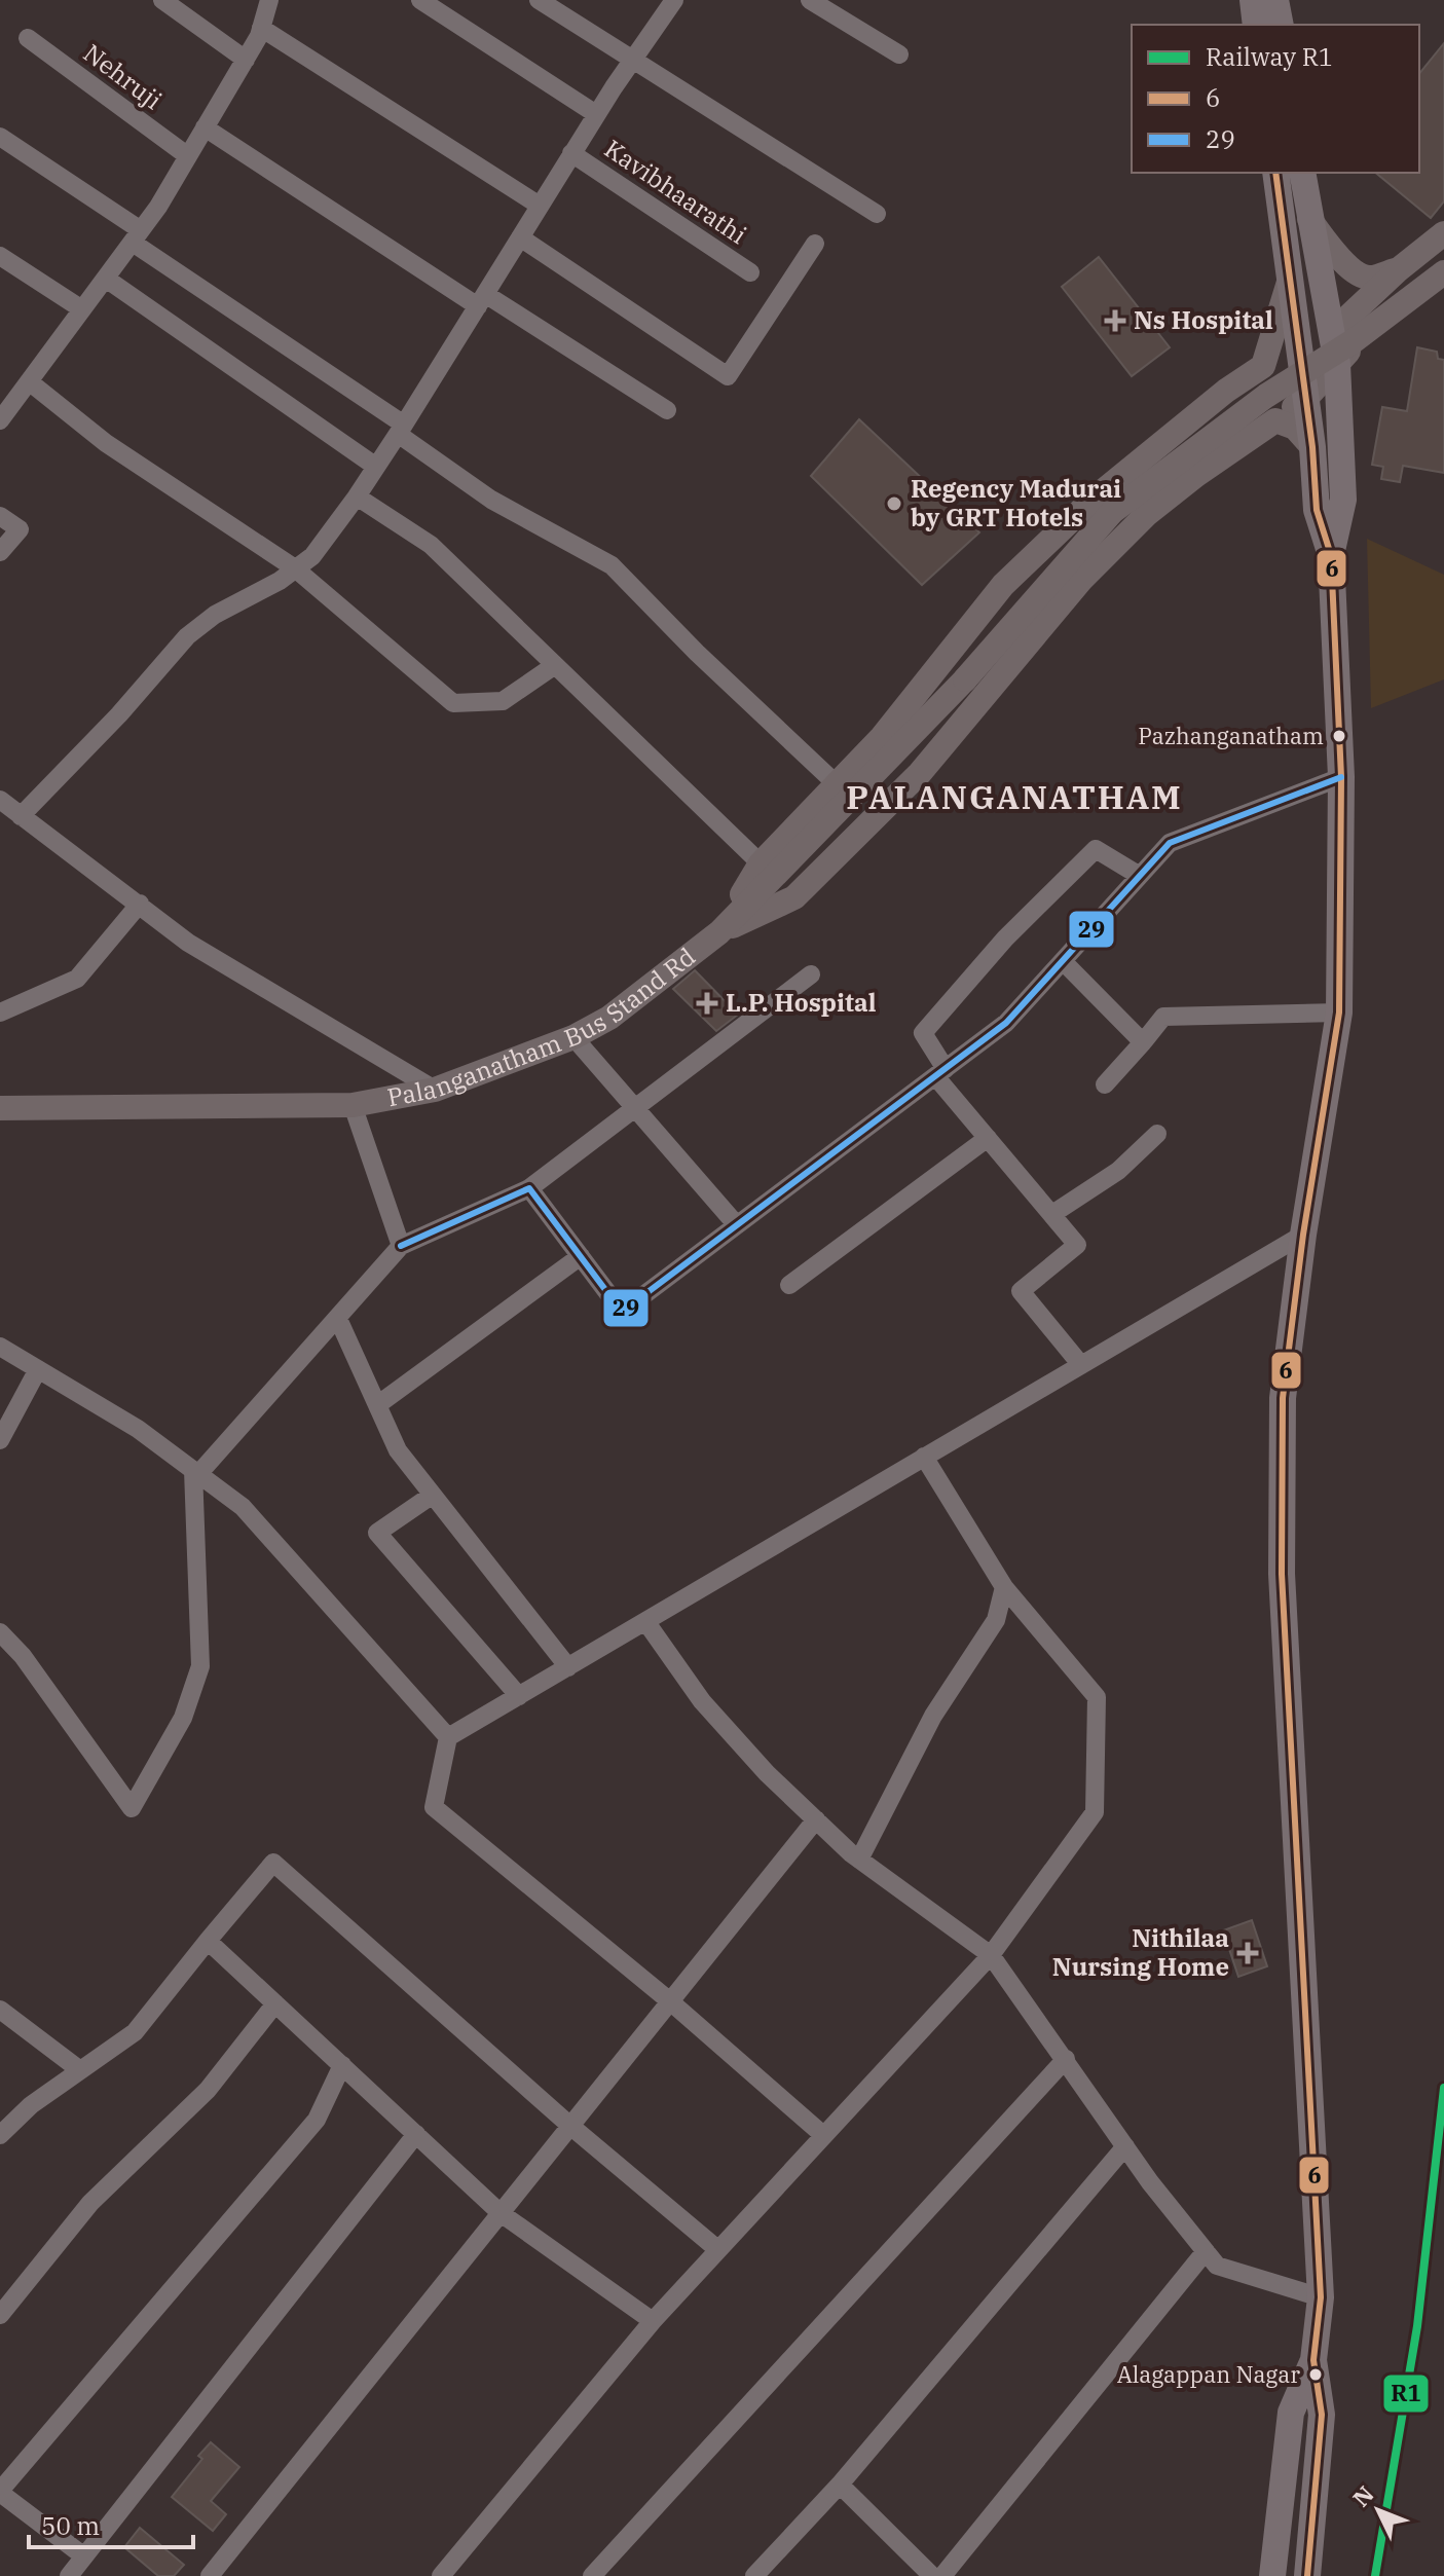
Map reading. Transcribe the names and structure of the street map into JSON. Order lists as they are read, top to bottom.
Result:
{
  "streets": {
    "street": ["Nehruji", "Kavibhaarathi", "Palanganatham Bus Stand Rd"]
  },
  "districts": ["PALANGANATHAM"],
  "places": {
    "health": ["Ns Hospital", "L.P. Hospital", "Nithilaa Nursing Home"],
    "other": ["Regency Madurai by GRT Hotels", "Pazhanganatham", "Alagappan Nagar"]
  },
  "lines": ["transit line 6", "transit line 29", "rail line R1"],
  "legend": ["Railway R1", "6", "29"],
  "scale_bar": "50 m",
  "north": "top left"
}
